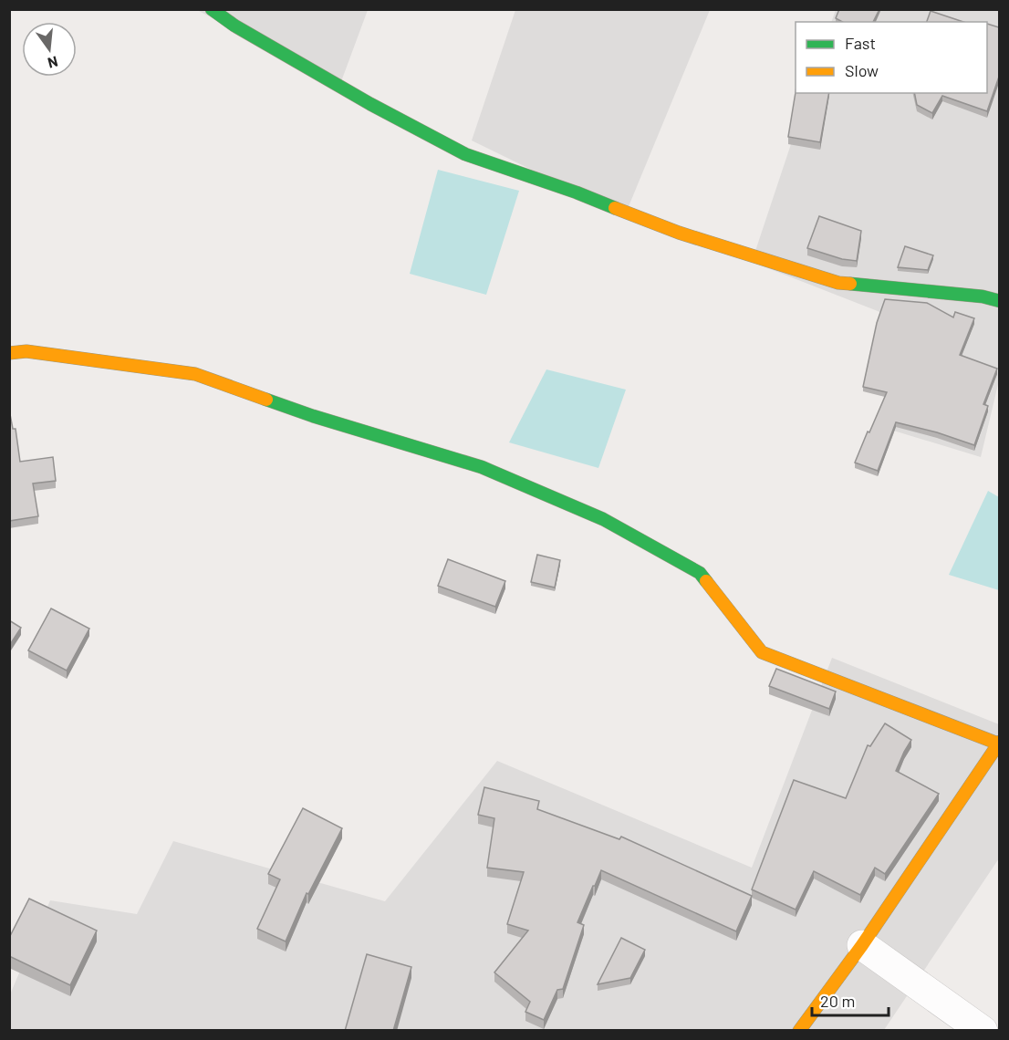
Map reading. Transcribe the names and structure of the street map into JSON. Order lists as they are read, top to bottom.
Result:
{
  "legend": ["Fast", "Slow"],
  "scale_bar": "20 m",
  "north": "bottom"
}
